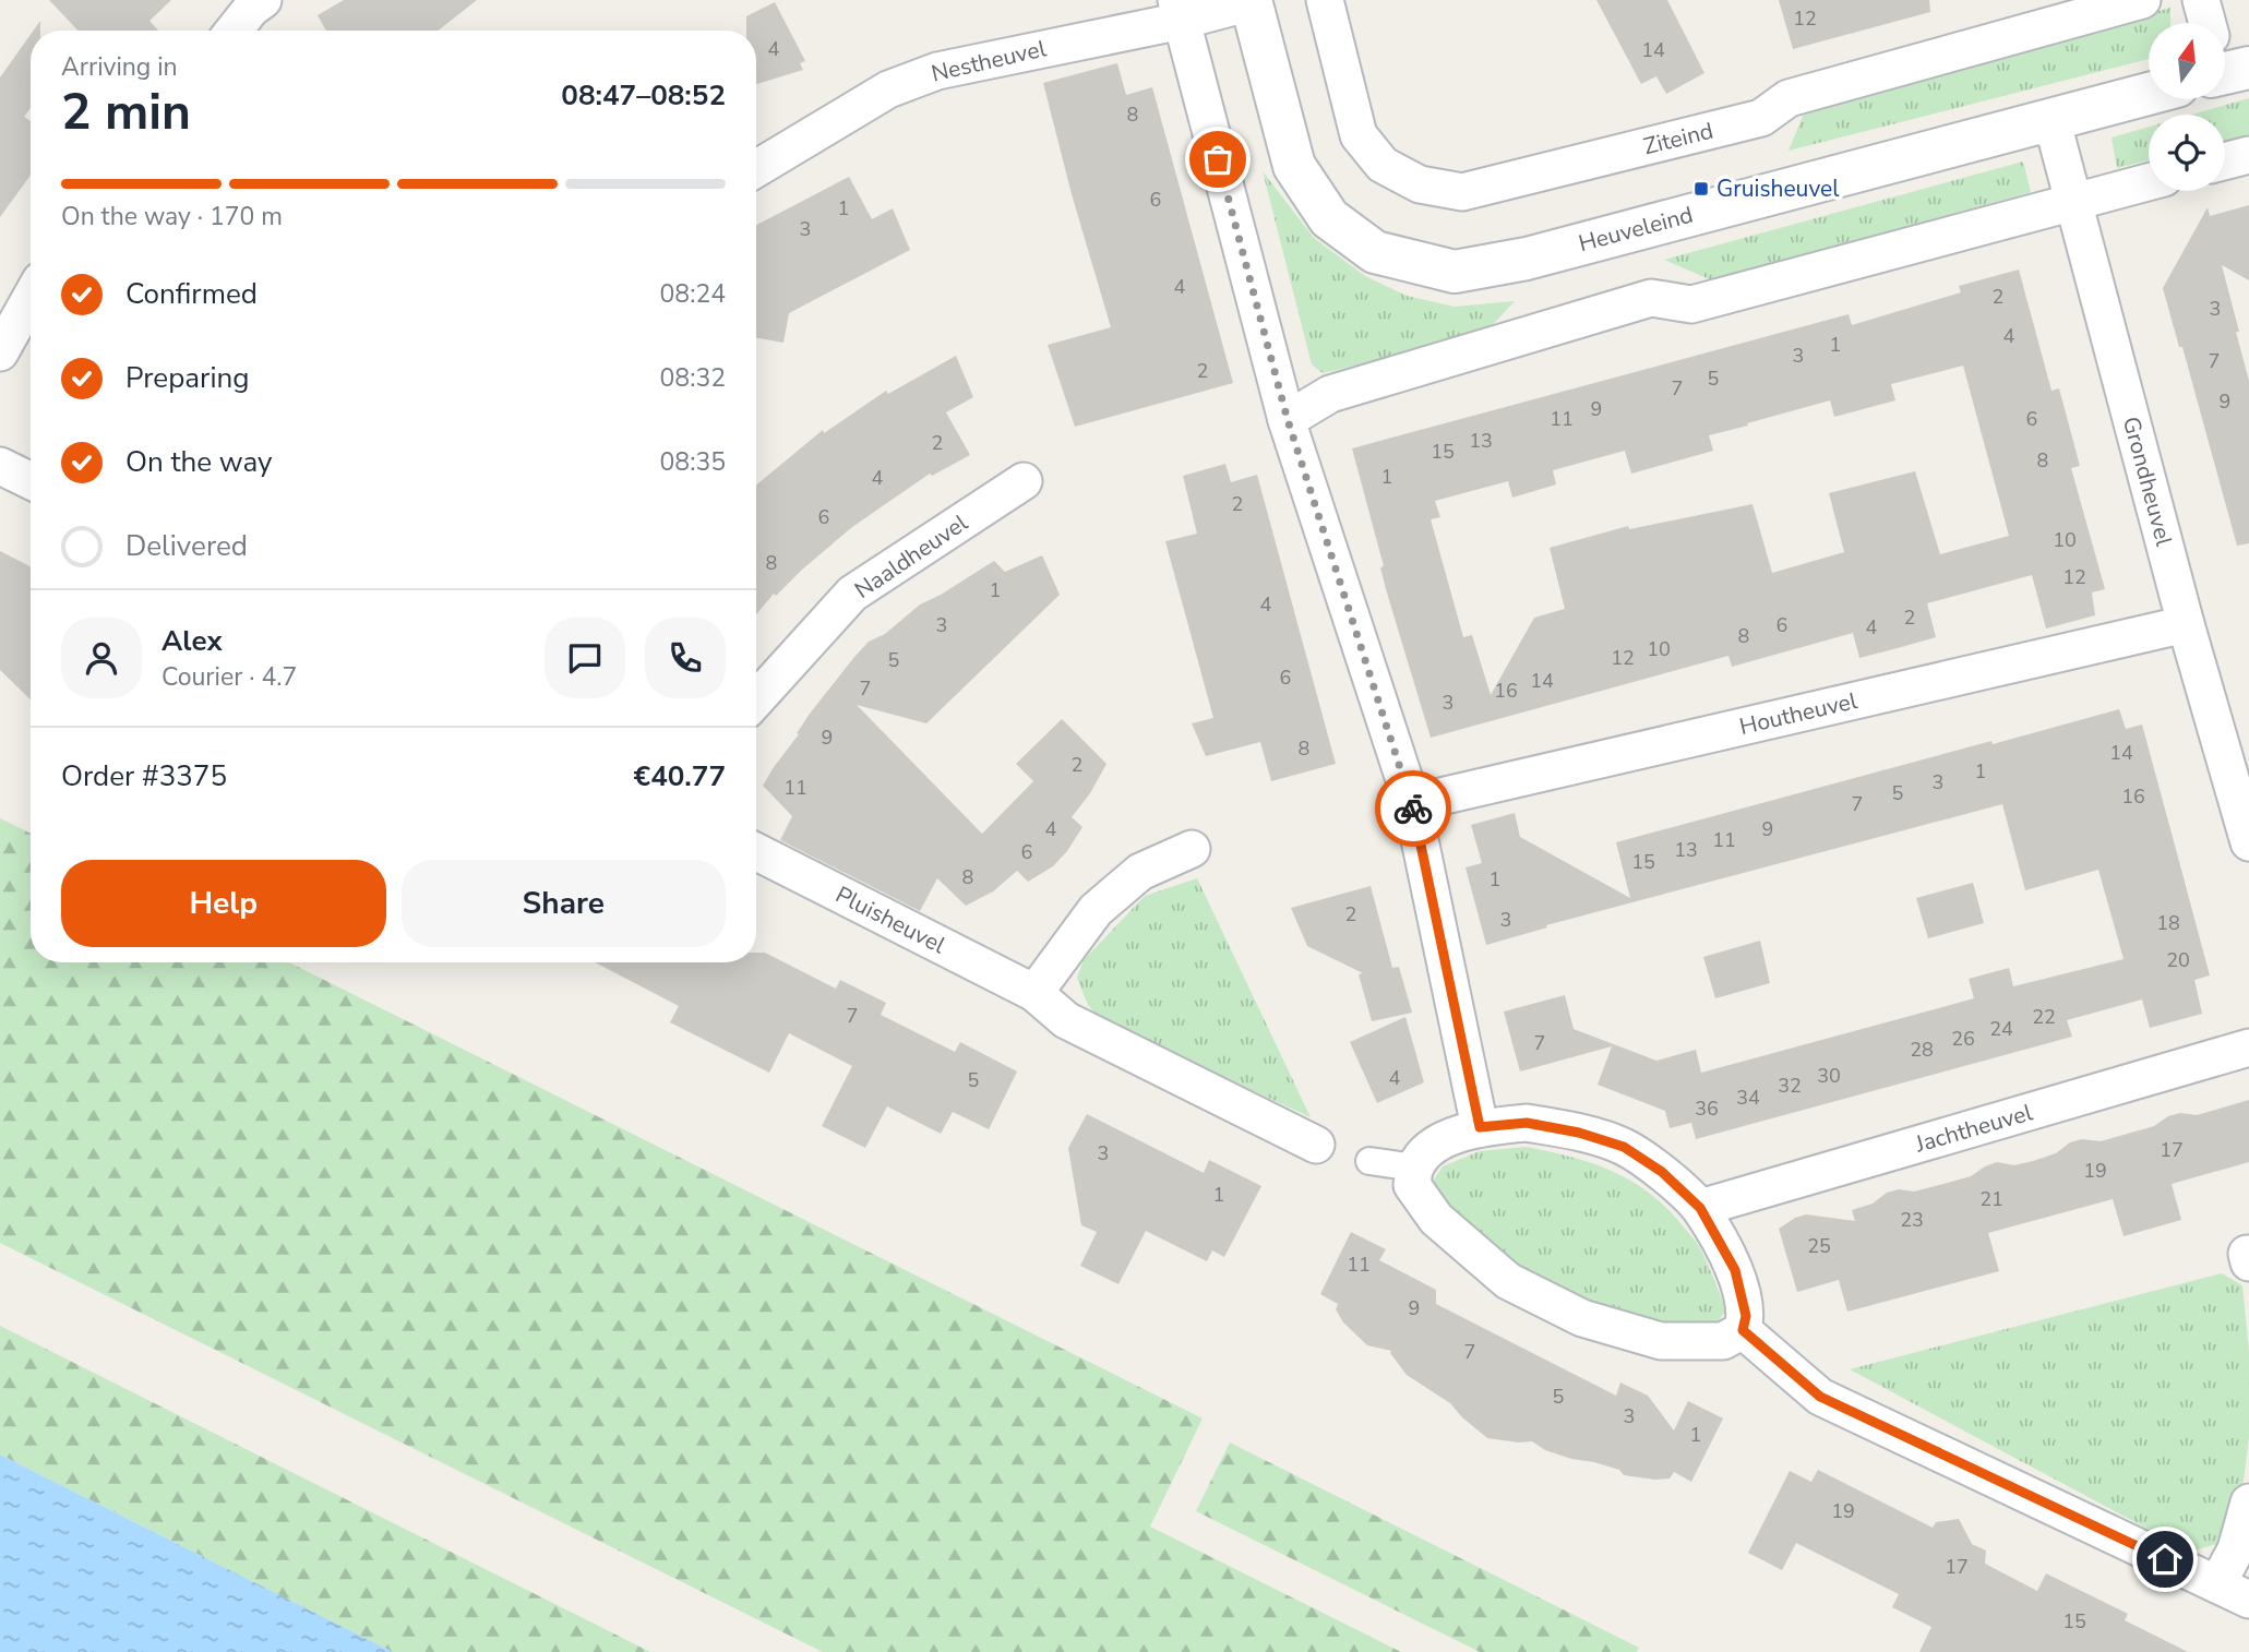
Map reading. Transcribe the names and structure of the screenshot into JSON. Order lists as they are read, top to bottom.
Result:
{
  "streets": {
    "street": [
      "Nestheuvel",
      "Ziteind",
      "Heuveleind",
      "Grondheuvel",
      "Naaldheuvel",
      "Houtheuvel",
      "Pluisheuvel",
      "Jachtheuvel"
    ]
  },
  "crossings": [
    ["Nestheuvel", "Heuveleind"],
    ["Heuveleind", "Grondheuvel"],
    ["Grondheuvel", "Houtheuvel"]
  ],
  "places": {
    "transit": ["Gruisheuvel"]
  },
  "house_numbers": [
    "12",
    "4",
    "14",
    "8",
    "6",
    "1",
    "3",
    "4",
    "2",
    "3",
    "4",
    "1",
    "3",
    "7",
    "2",
    "5",
    "7",
    "9",
    "9",
    "11",
    "6",
    "13",
    "2",
    "15",
    "8",
    "1",
    "4",
    "2",
    "6",
    "10",
    "8",
    "12",
    "1",
    "4",
    "2",
    "3",
    "6",
    "4",
    "8",
    "10",
    "12",
    "5",
    "6",
    "14",
    "7",
    "16",
    "3",
    "9",
    "8",
    "14",
    "2",
    "1",
    "3",
    "11",
    "5",
    "16",
    "7",
    "4",
    "9",
    "11",
    "13",
    "6",
    "15",
    "8",
    "1",
    "2",
    "3",
    "18",
    "20",
    "7",
    "22",
    "24",
    "26",
    "7",
    "28",
    "30",
    "4",
    "5",
    "32",
    "34",
    "36",
    "17",
    "3",
    "19",
    "1",
    "21",
    "23",
    "25",
    "11",
    "9",
    "7",
    "5",
    "3",
    "1",
    "19",
    "17",
    "15"
  ],
  "north": "top",
  "page": {
    "heading": ["2 min", "Arriving in", "08:47–08:52"],
    "panel": [
      "Alex",
      "Courier · 4.7",
      "Order #3375",
      "€40.77"
    ],
    "bar": "On the way · 170 m",
    "list": [
      ["Confirmed", "08:24"],
      ["Preparing", "08:32"],
      ["On the way", "08:35"],
      "Delivered"
    ],
    "buttons": ["Help", "Share"]
  }
}
